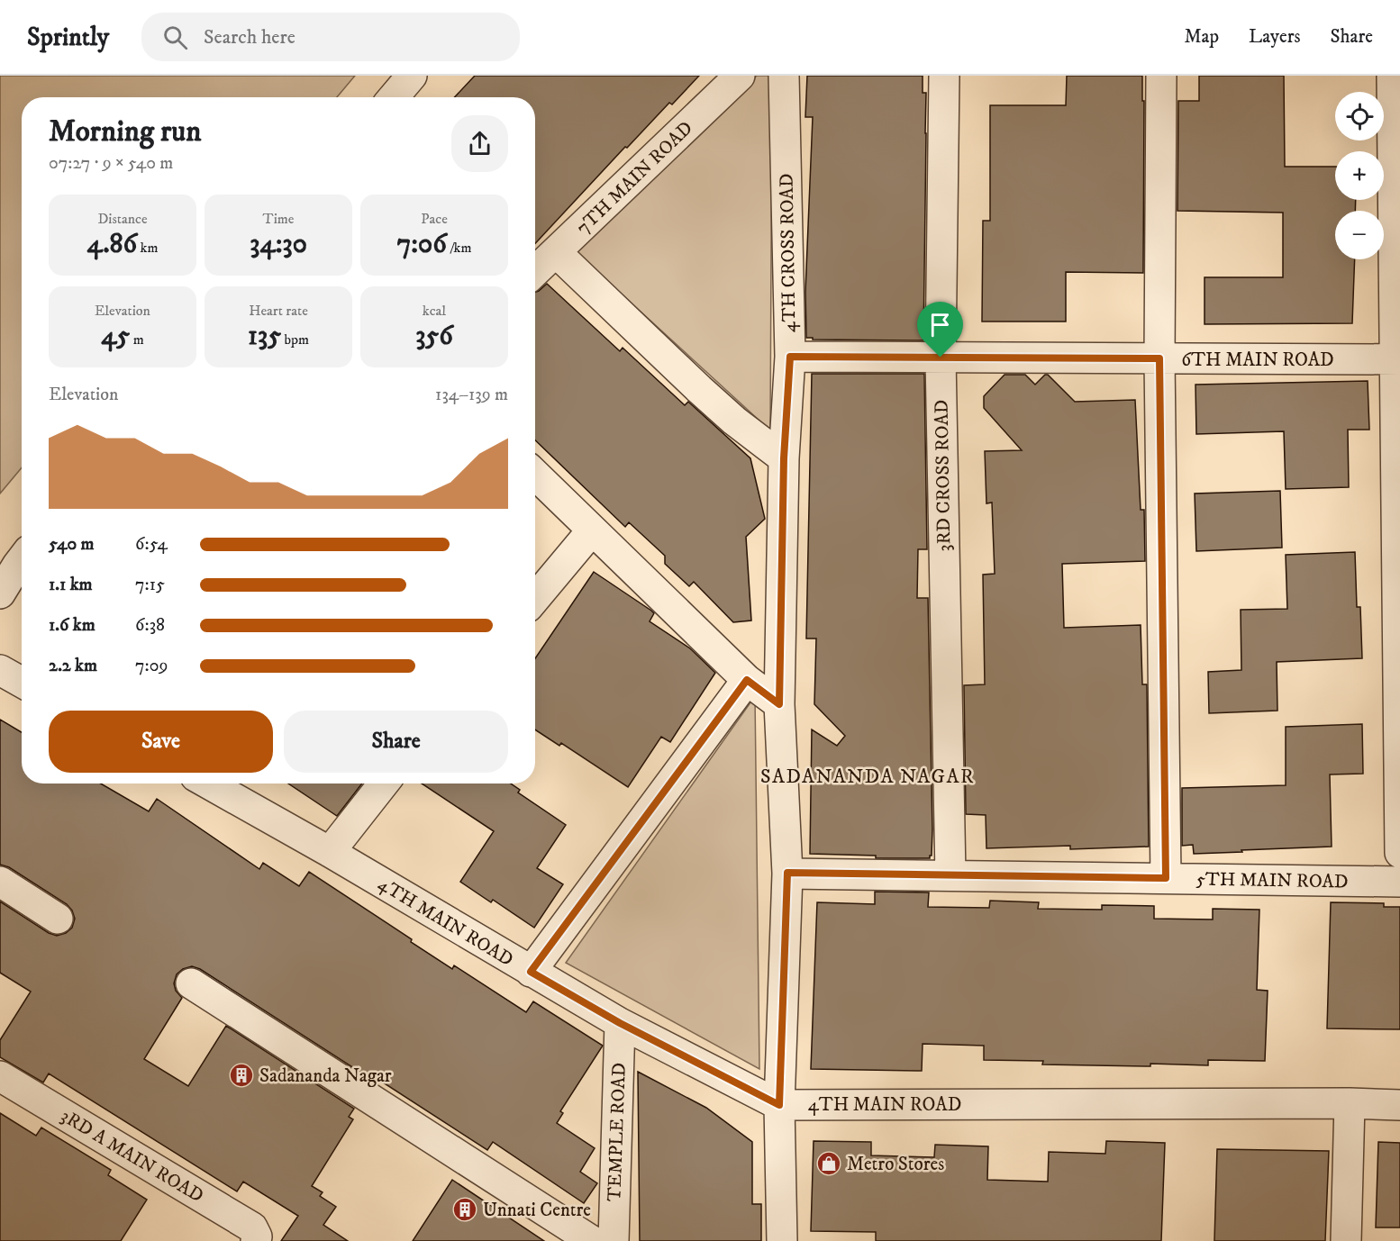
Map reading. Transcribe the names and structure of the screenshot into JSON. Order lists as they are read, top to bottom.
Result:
{
  "streets": {
    "street": [
      "7TH MAIN ROAD",
      "4TH CROSS ROAD",
      "6TH MAIN ROAD",
      "3RD CROSS ROAD",
      "5TH MAIN ROAD",
      "4TH MAIN ROAD",
      "TEMPLE ROAD",
      "3RD A MAIN ROAD"
    ]
  },
  "crossings": [
    ["4TH CROSS ROAD", "6TH MAIN ROAD"],
    ["4TH CROSS ROAD", "5TH MAIN ROAD"],
    ["4TH CROSS ROAD", "4TH MAIN ROAD"],
    ["6TH MAIN ROAD", "3RD CROSS ROAD"],
    ["3RD CROSS ROAD", "5TH MAIN ROAD"],
    ["4TH MAIN ROAD", "TEMPLE ROAD"]
  ],
  "districts": ["SADANANDA NAGAR"],
  "places": {
    "building": ["Sadananda Nagar", "Unnati Centre"],
    "shop": ["Metro Stores"]
  },
  "page": {
    "header": "Sprintly",
    "search": "Search here",
    "nav": ["Map", "Layers", "Share"],
    "map_buttons": ["+", "−"],
    "heading": ["Morning run", "07:27 · 9 × 540 m"],
    "stats": [
      ["Distance", "4.86 km"],
      ["Time", "34:30"],
      ["Pace", "7:06 /km"],
      ["Elevation", "45 m"],
      ["Heart rate", "135 bpm"],
      ["kcal", "356"]
    ],
    "chart": ["Elevation", "134–139 m"],
    "list": [
      {
        "name": "540 m",
        "note": "6:54"
      },
      {
        "name": "1.1 km",
        "note": "7:15"
      },
      {
        "name": "1.6 km",
        "note": "6:38"
      },
      {
        "name": "2.2 km",
        "note": "7:09"
      }
    ],
    "buttons": ["Save", "Share"]
  }
}
